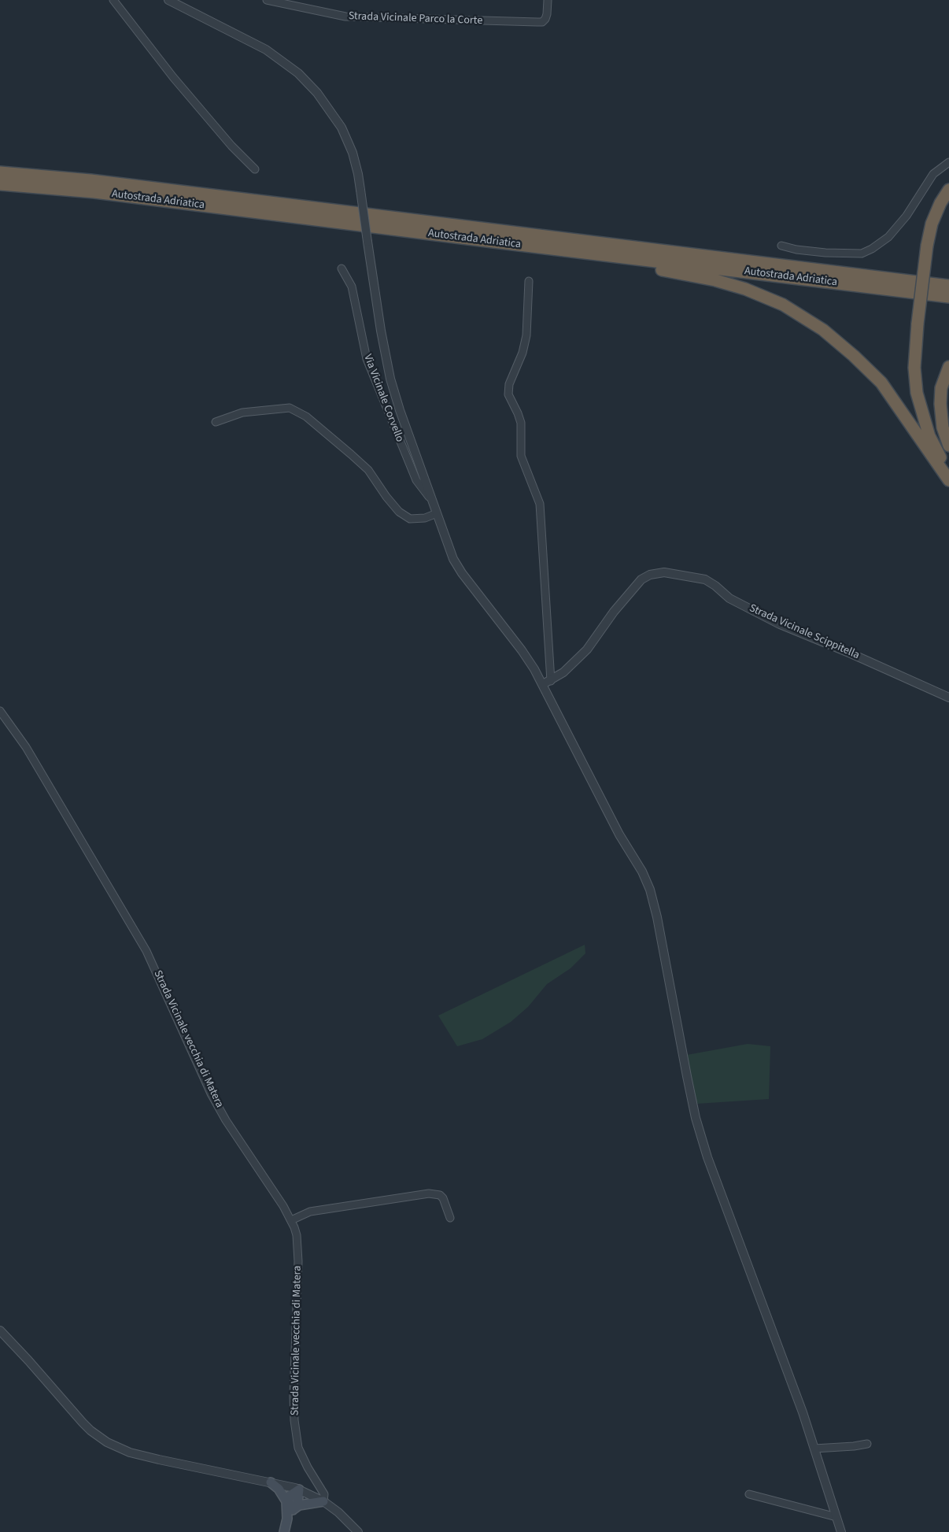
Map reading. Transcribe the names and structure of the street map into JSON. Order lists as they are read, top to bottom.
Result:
{
  "streets": {
    "highway": ["Autostrada Adriatica"],
    "street": [
      "Strada Vicinale Parco la Corte",
      "Via Vicinale Corvello",
      "Strada Vicinale Scippitella",
      "Strada Vicinale vecchia di Matera"
    ]
  }
}
